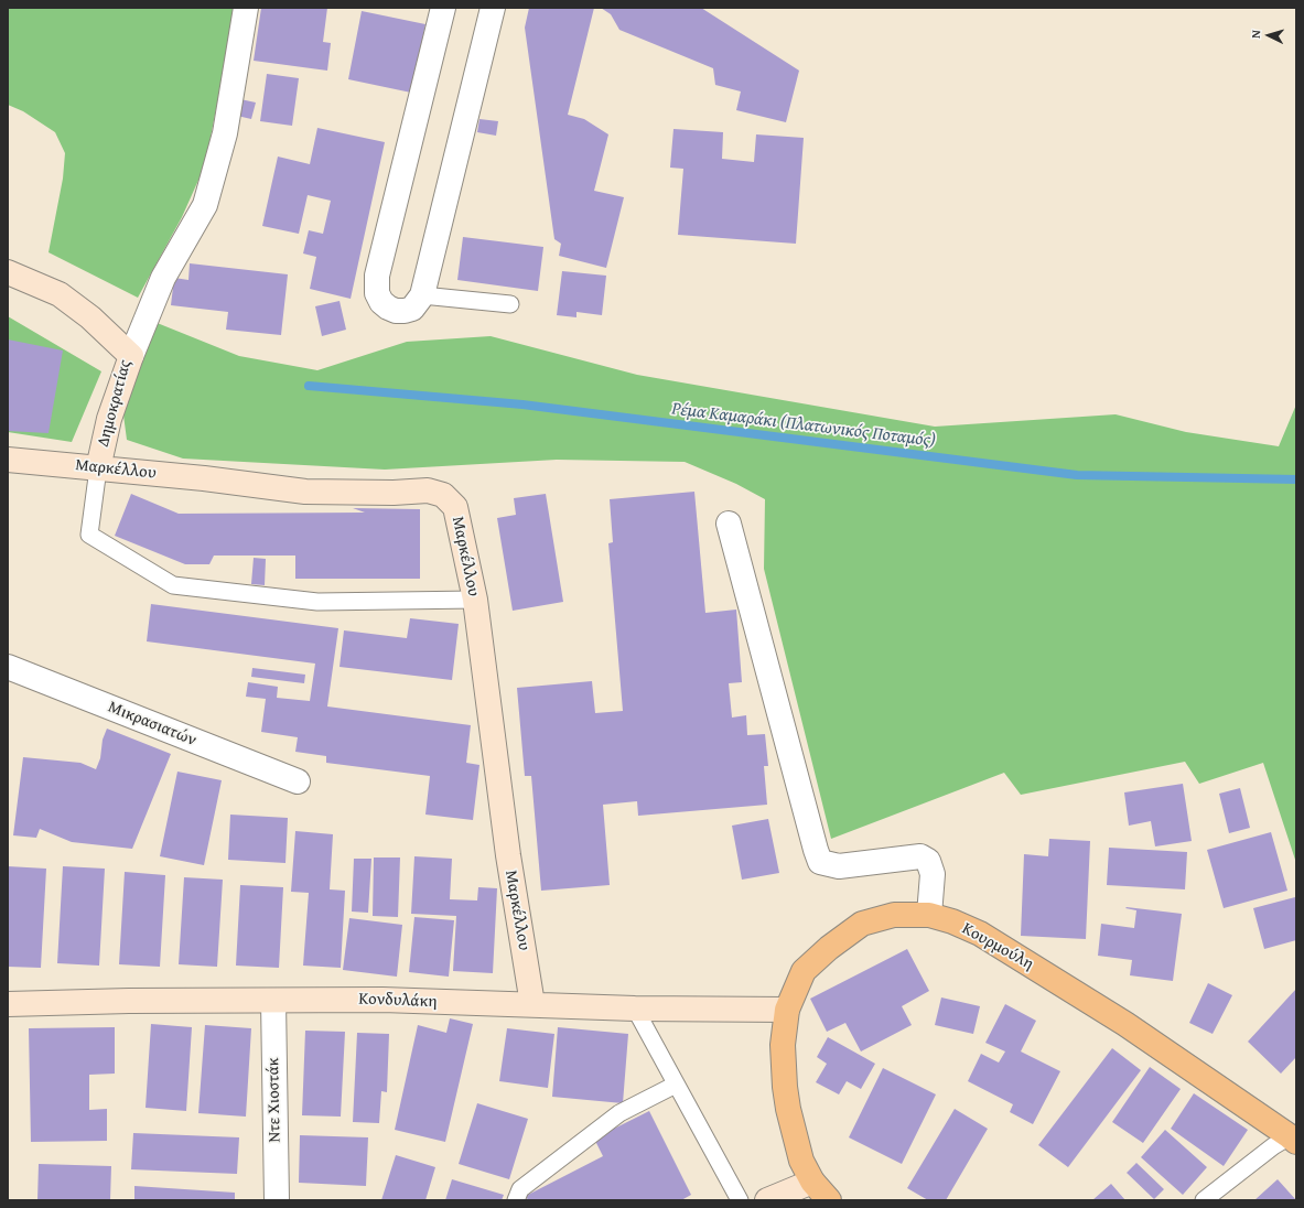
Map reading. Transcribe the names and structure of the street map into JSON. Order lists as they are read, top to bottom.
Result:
{
  "streets": {
    "main road": ["Κουρμούλη"],
    "street": [
      "Δημοκρατίας",
      "Μαρκέλλου",
      "Μικρασιατών",
      "Κονδυλάκη",
      "Ντε Χιοστάκ"
    ]
  },
  "crossings": [
    ["Δημοκρατίας", "Μαρκέλλου"],
    ["Μαρκέλλου", "Κονδυλάκη"],
    ["Κουρμούλη", "Κονδυλάκη"],
    ["Κονδυλάκη", "Ντε Χιοστάκ"]
  ],
  "water": ["Ρέμα Καμαράκι (Πλατωνικός Ποταμός)"],
  "north": "left"
}
